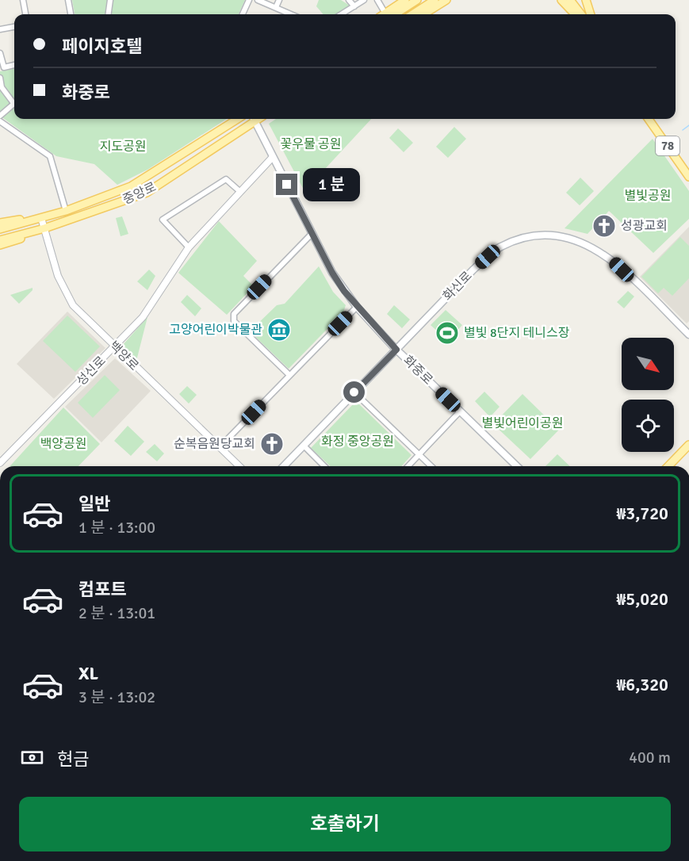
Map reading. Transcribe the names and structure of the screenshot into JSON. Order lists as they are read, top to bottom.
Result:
{
  "streets": {
    "main road": [
      "78",
      "중앙로",
      "화신로",
      "화중로"
    ],
    "street": ["백양로", "성신로"]
  },
  "crossings": [
    ["중앙로", "백양로"],
    ["화신로", "화중로"],
    ["백양로", "성신로"],
    ["화중로", "성신로"]
  ],
  "parks": [
    "꽃우물 공원",
    "지도공원",
    "별빛공원",
    "별빛어린이공원",
    "화정 중앙공원",
    "백양공원"
  ],
  "places": {
    "church": ["성광교회", "순복음원당교회"],
    "museum": ["고양어린이박물관"],
    "sports": ["별빛 8단지 테니스장"]
  },
  "north": "bottom right",
  "page": {
    "banner": ["페이지호텔", "화중로"],
    "bubble": "1 분",
    "list": [
      {
        "name": "일반",
        "note": "1 분 · 13:00",
        "value": "₩3,720"
      },
      {
        "name": "컴포트",
        "note": "2 분 · 13:01",
        "value": "₩5,020"
      },
      {
        "name": "XL",
        "note": "3 분 · 13:02",
        "value": "₩6,320"
      }
    ],
    "pay": ["현금", "400 m"],
    "buttons": "호출하기"
  }
}
